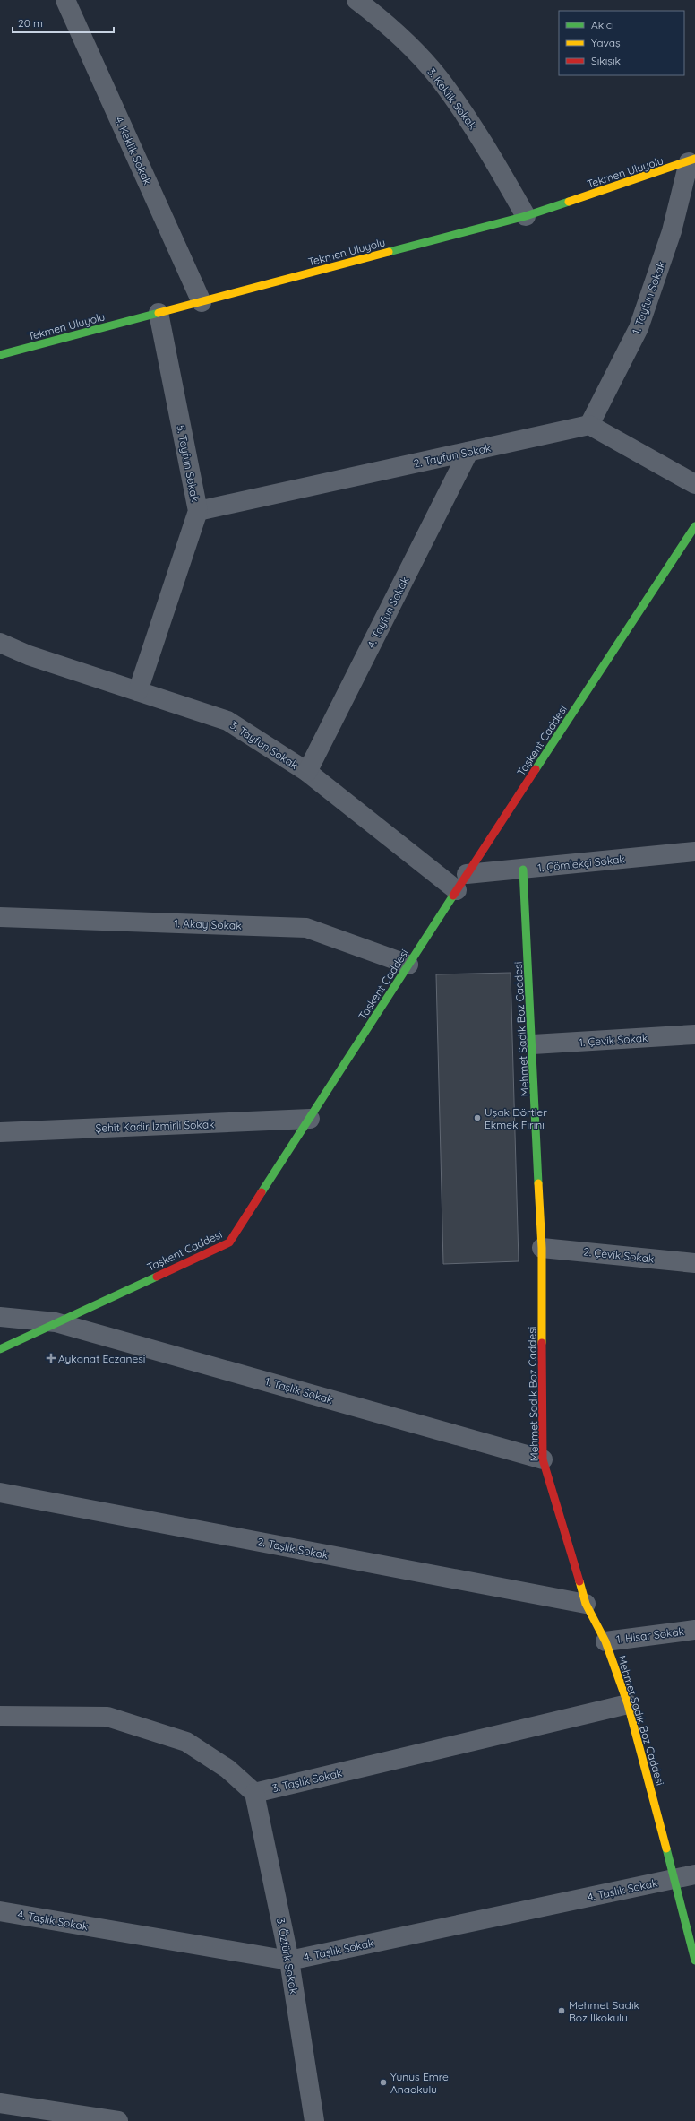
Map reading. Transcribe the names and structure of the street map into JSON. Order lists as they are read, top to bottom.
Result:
{
  "streets": {
    "street": [
      "3. Keklik Sokak",
      "4. Keklik Sokak",
      "Tekmen Uluyolu",
      "1. Tayfun Sokak",
      "2. Tayfun Sokak",
      "5. Tayfun Sokak",
      "4. Tayfun Sokak",
      "Taşkent Caddesi",
      "3. Tayfun Sokak",
      "1. Çömlekçi Sokak",
      "1. Akay Sokak",
      "Mehmet Sadık Boz Caddesi",
      "1. Çevik Sokak",
      "Şehit Kadir İzmirli Sokak",
      "2. Çevik Sokak",
      "1. Taşlık Sokak",
      "2. Taşlık Sokak",
      "1. Hisar Sokak",
      "3. Taşlık Sokak",
      "4. Taşlık Sokak",
      "3. Öztürk Sokak"
    ]
  },
  "crossings": [
    ["3. Keklik Sokak", "Tekmen Uluyolu"],
    ["4. Keklik Sokak", "Tekmen Uluyolu"],
    ["Tekmen Uluyolu", "1. Tayfun Sokak"],
    ["Tekmen Uluyolu", "5. Tayfun Sokak"],
    ["1. Tayfun Sokak", "2. Tayfun Sokak"],
    ["2. Tayfun Sokak", "5. Tayfun Sokak"],
    ["2. Tayfun Sokak", "4. Tayfun Sokak"],
    ["5. Tayfun Sokak", "3. Tayfun Sokak"],
    ["4. Tayfun Sokak", "3. Tayfun Sokak"],
    ["Taşkent Caddesi", "3. Tayfun Sokak"],
    ["Taşkent Caddesi", "1. Çömlekçi Sokak"],
    ["Taşkent Caddesi", "1. Akay Sokak"],
    ["Taşkent Caddesi", "Şehit Kadir İzmirli Sokak"],
    ["Taşkent Caddesi", "1. Taşlık Sokak"],
    ["3. Tayfun Sokak", "1. Çömlekçi Sokak"],
    ["1. Çömlekçi Sokak", "Mehmet Sadık Boz Caddesi"],
    ["Mehmet Sadık Boz Caddesi", "1. Çevik Sokak"],
    ["Mehmet Sadık Boz Caddesi", "2. Çevik Sokak"],
    ["Mehmet Sadık Boz Caddesi", "1. Taşlık Sokak"],
    ["Mehmet Sadık Boz Caddesi", "2. Taşlık Sokak"],
    ["Mehmet Sadık Boz Caddesi", "1. Hisar Sokak"],
    ["Mehmet Sadık Boz Caddesi", "3. Taşlık Sokak"],
    ["Mehmet Sadık Boz Caddesi", "4. Taşlık Sokak"],
    ["3. Taşlık Sokak", "3. Öztürk Sokak"],
    ["4. Taşlık Sokak", "3. Öztürk Sokak"]
  ],
  "places": {
    "other": ["Uşak Dörtler Ekmek Fırını", "Mehmet Sadık Boz İlkokulu", "Yunus Emre Anaokulu"],
    "health": ["Aykanat Eczanesi"]
  },
  "legend": ["Akıcı", "Yavaş", "Sıkışık"],
  "scale_bar": "20 m"
}
